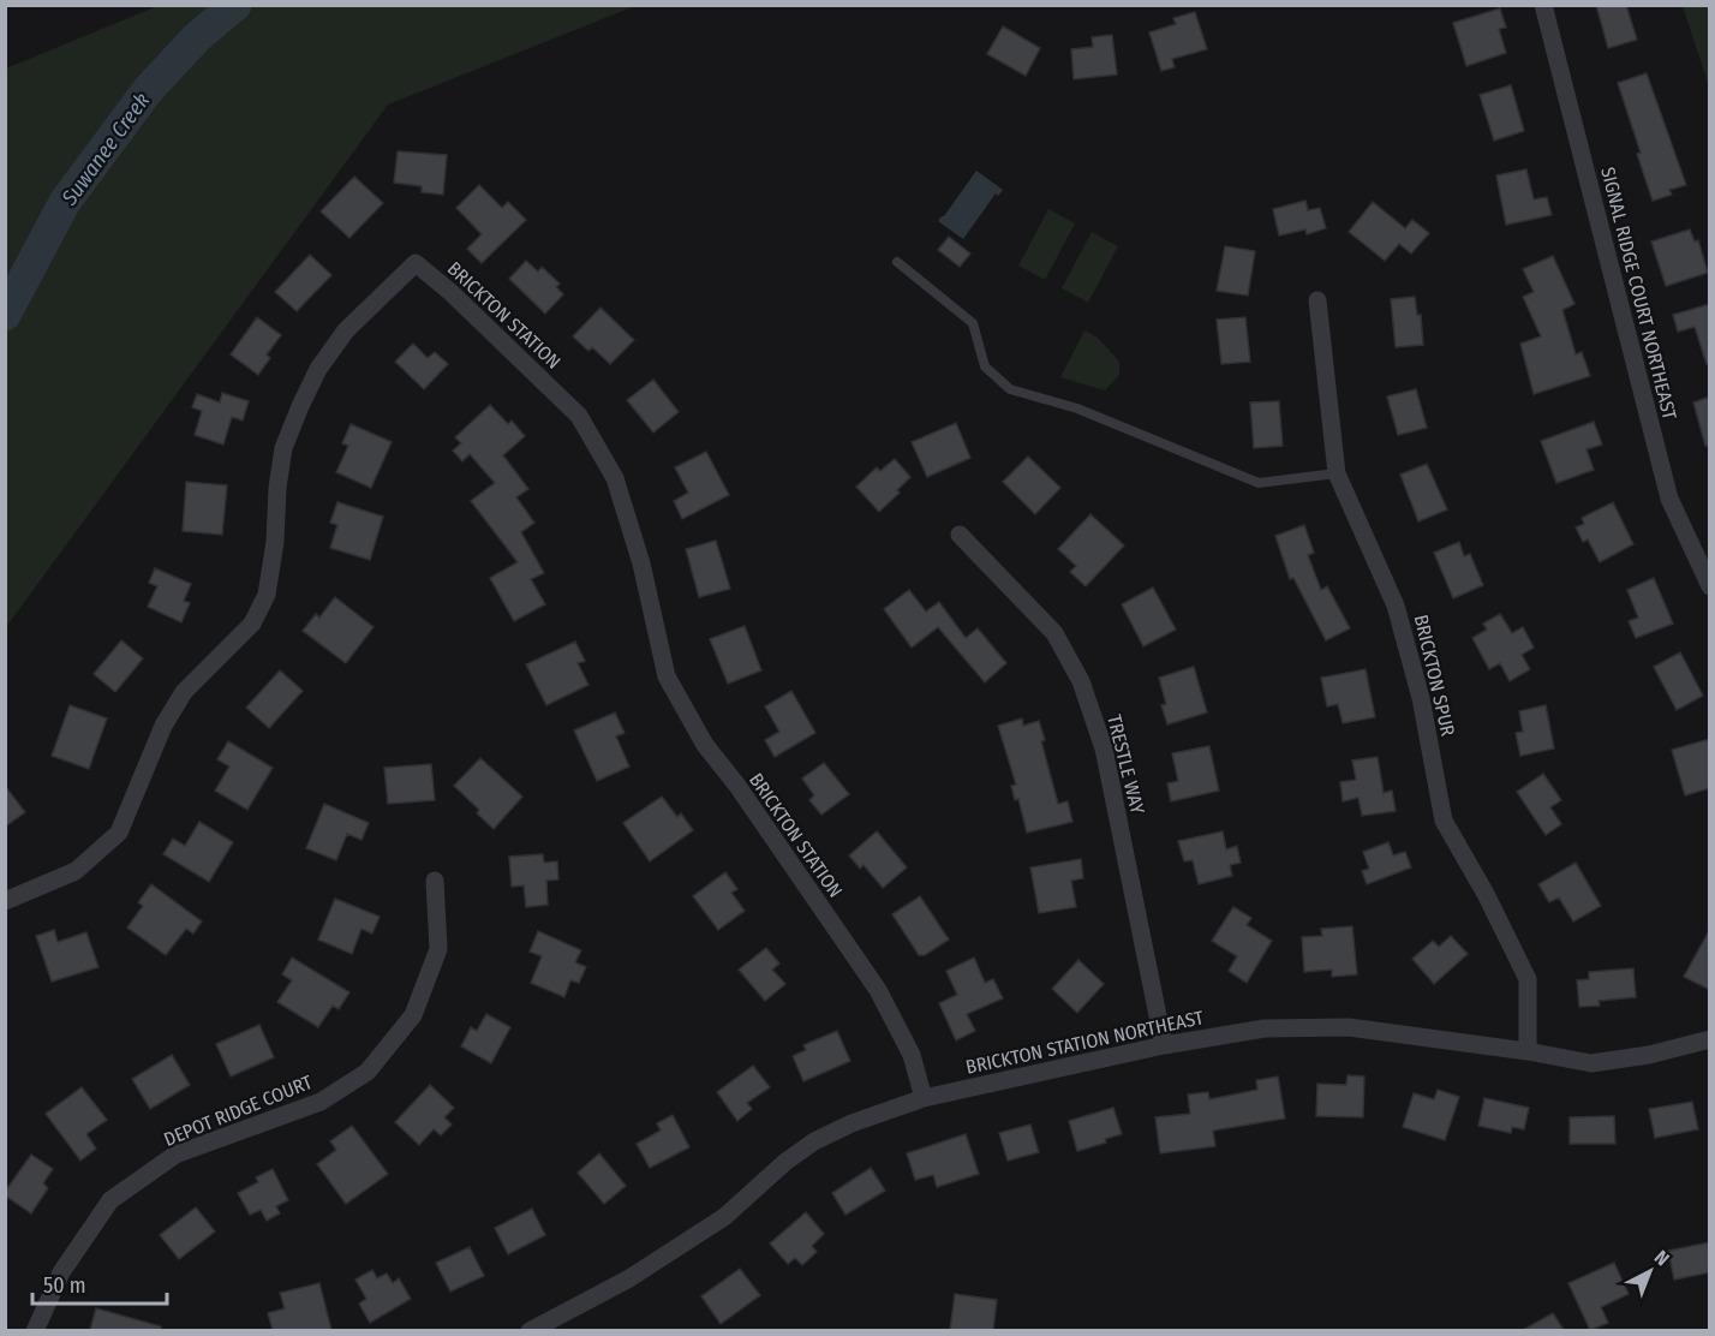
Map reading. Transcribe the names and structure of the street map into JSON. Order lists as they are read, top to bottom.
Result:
{
  "streets": {
    "street": [
      "SIGNAL RIDGE COURT NORTHEAST",
      "BRICKTON STATION",
      "BRICKTON SPUR",
      "TRESTLE WAY",
      "BRICKTON STATION NORTHEAST",
      "DEPOT RIDGE COURT"
    ]
  },
  "crossings": [
    ["BRICKTON STATION", "BRICKTON STATION NORTHEAST"],
    ["BRICKTON SPUR", "BRICKTON STATION NORTHEAST"],
    ["TRESTLE WAY", "BRICKTON STATION NORTHEAST"]
  ],
  "water": ["Suwanee Creek"],
  "scale_bar": "50 m",
  "north": "top right"
}
